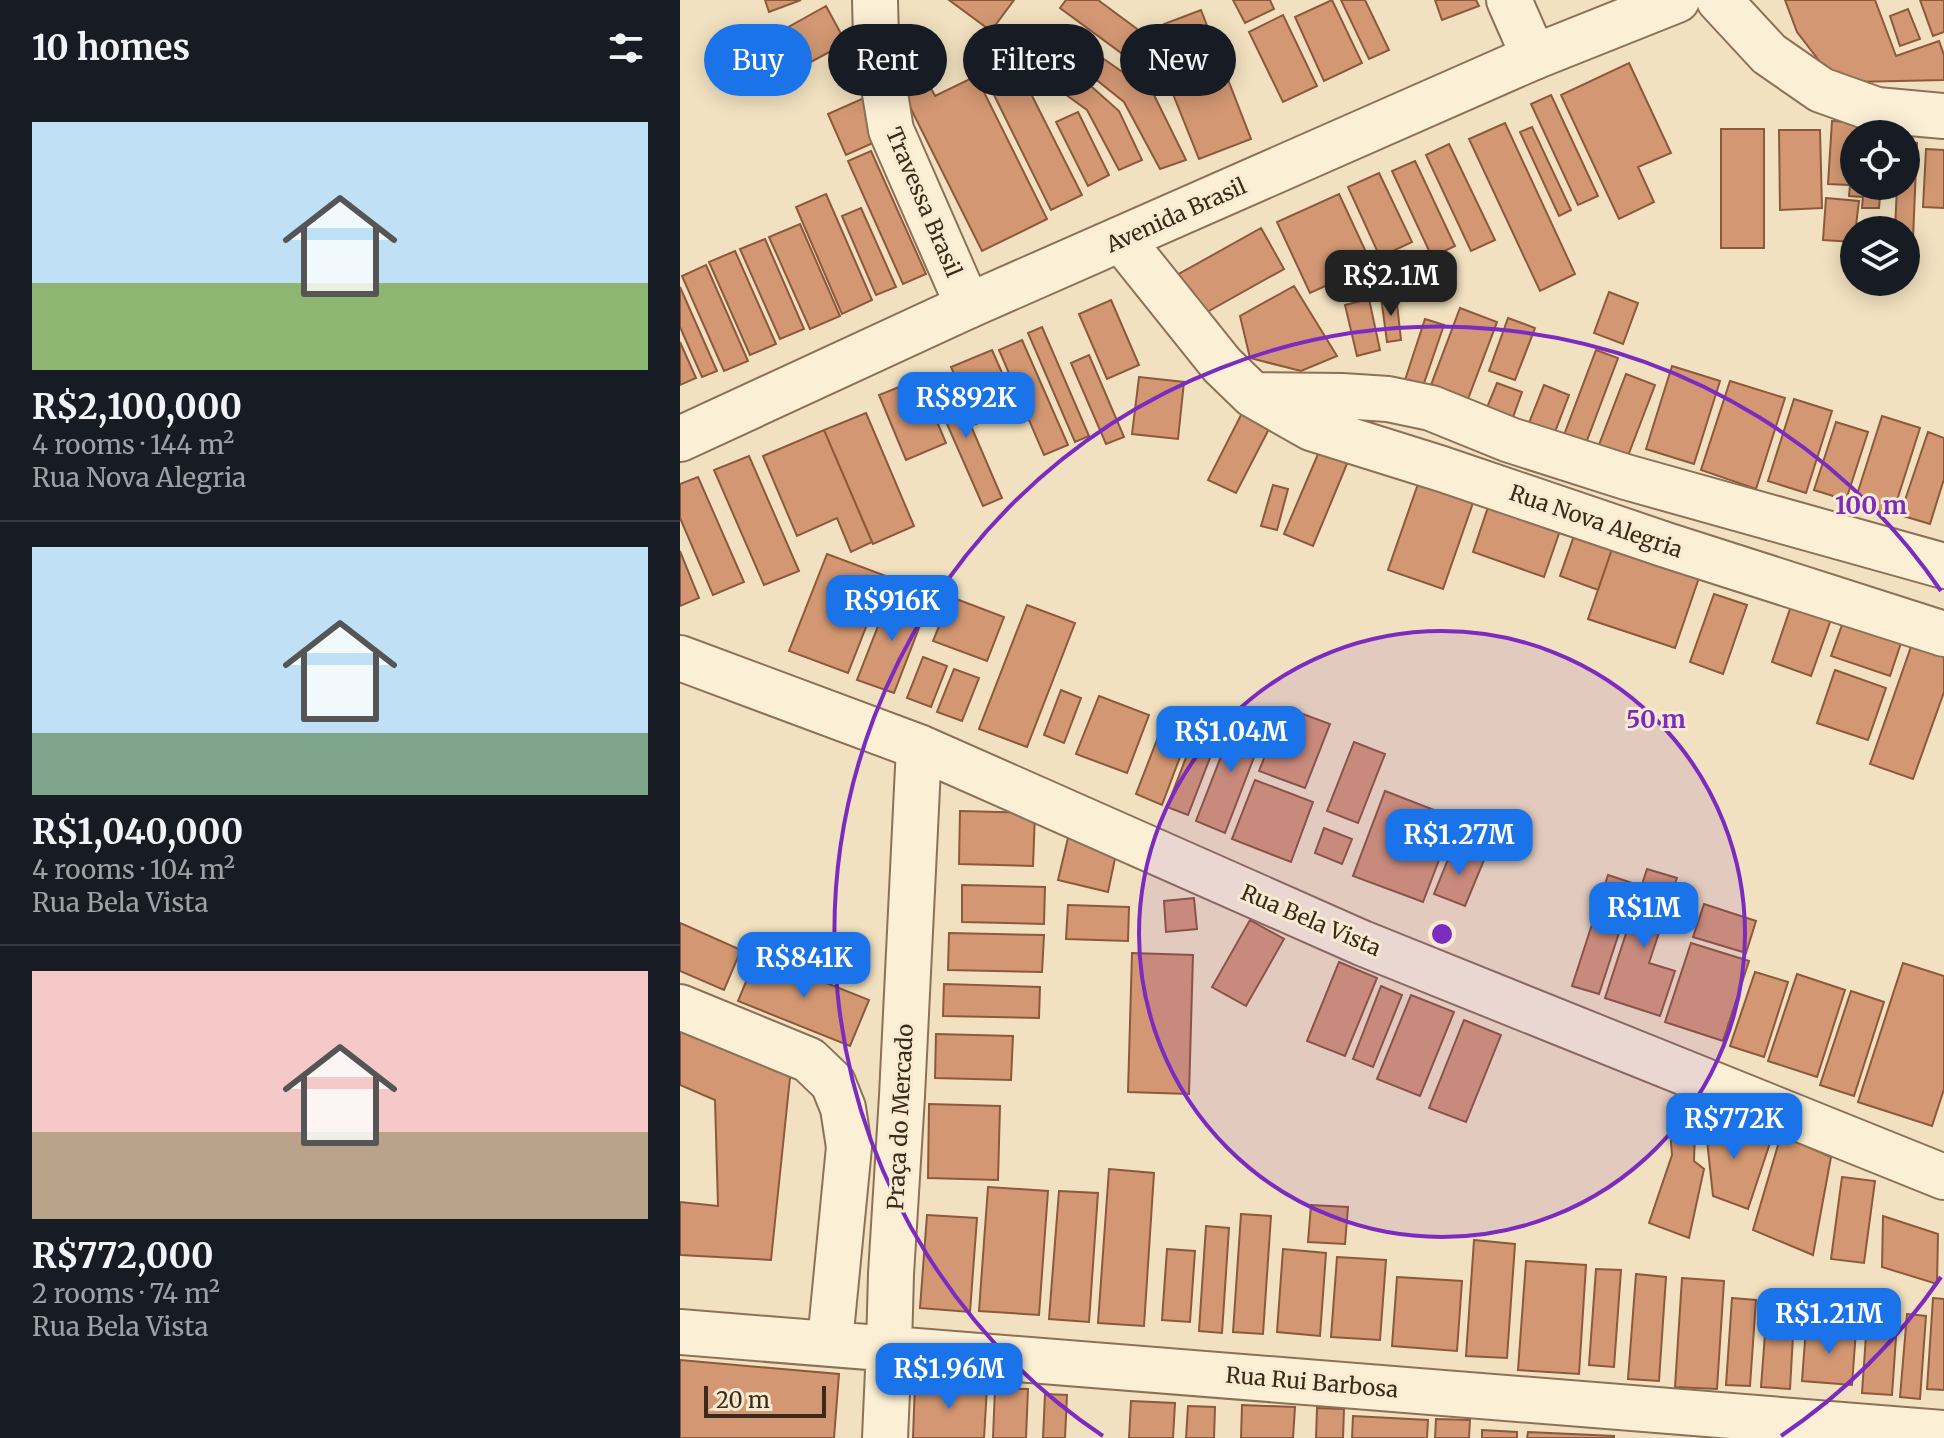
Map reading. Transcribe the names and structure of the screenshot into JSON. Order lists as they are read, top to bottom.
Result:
{
  "streets": {
    "street": [
      "Travessa Brasil",
      "Avenida Brasil",
      "Rua Nova Alegria",
      "Rua Bela Vista",
      "Praça do Mercado",
      "Rua Rui Barbosa"
    ]
  },
  "crossings": [
    ["Travessa Brasil", "Avenida Brasil"],
    ["Avenida Brasil", "Rua Nova Alegria"],
    ["Rua Bela Vista", "Praça do Mercado"],
    ["Praça do Mercado", "Rua Rui Barbosa"]
  ],
  "scale_bar": "20 m",
  "page": {
    "heading": "10 homes",
    "chip": [
      "Buy",
      "Rent",
      "Filters",
      "New"
    ],
    "list": [
      {
        "name": "R$2,100,000",
        "note": "4 rooms · 144 m² · Rua Nova Alegria"
      },
      {
        "name": "R$1,040,000",
        "note": "4 rooms · 104 m² · Rua Bela Vista"
      },
      {
        "name": "R$772,000",
        "note": "2 rooms · 74 m² · Rua Bela Vista"
      }
    ],
    "price": [
      "R$2.1M",
      "R$892K",
      "R$916K",
      "R$1.04M",
      "R$1.27M",
      "R$1M",
      "R$841K",
      "R$772K",
      "R$1.21M",
      "R$1.96M"
    ],
    "scale": "20 m"
  },
  "rings": ["100 m", "50 m"]
}
